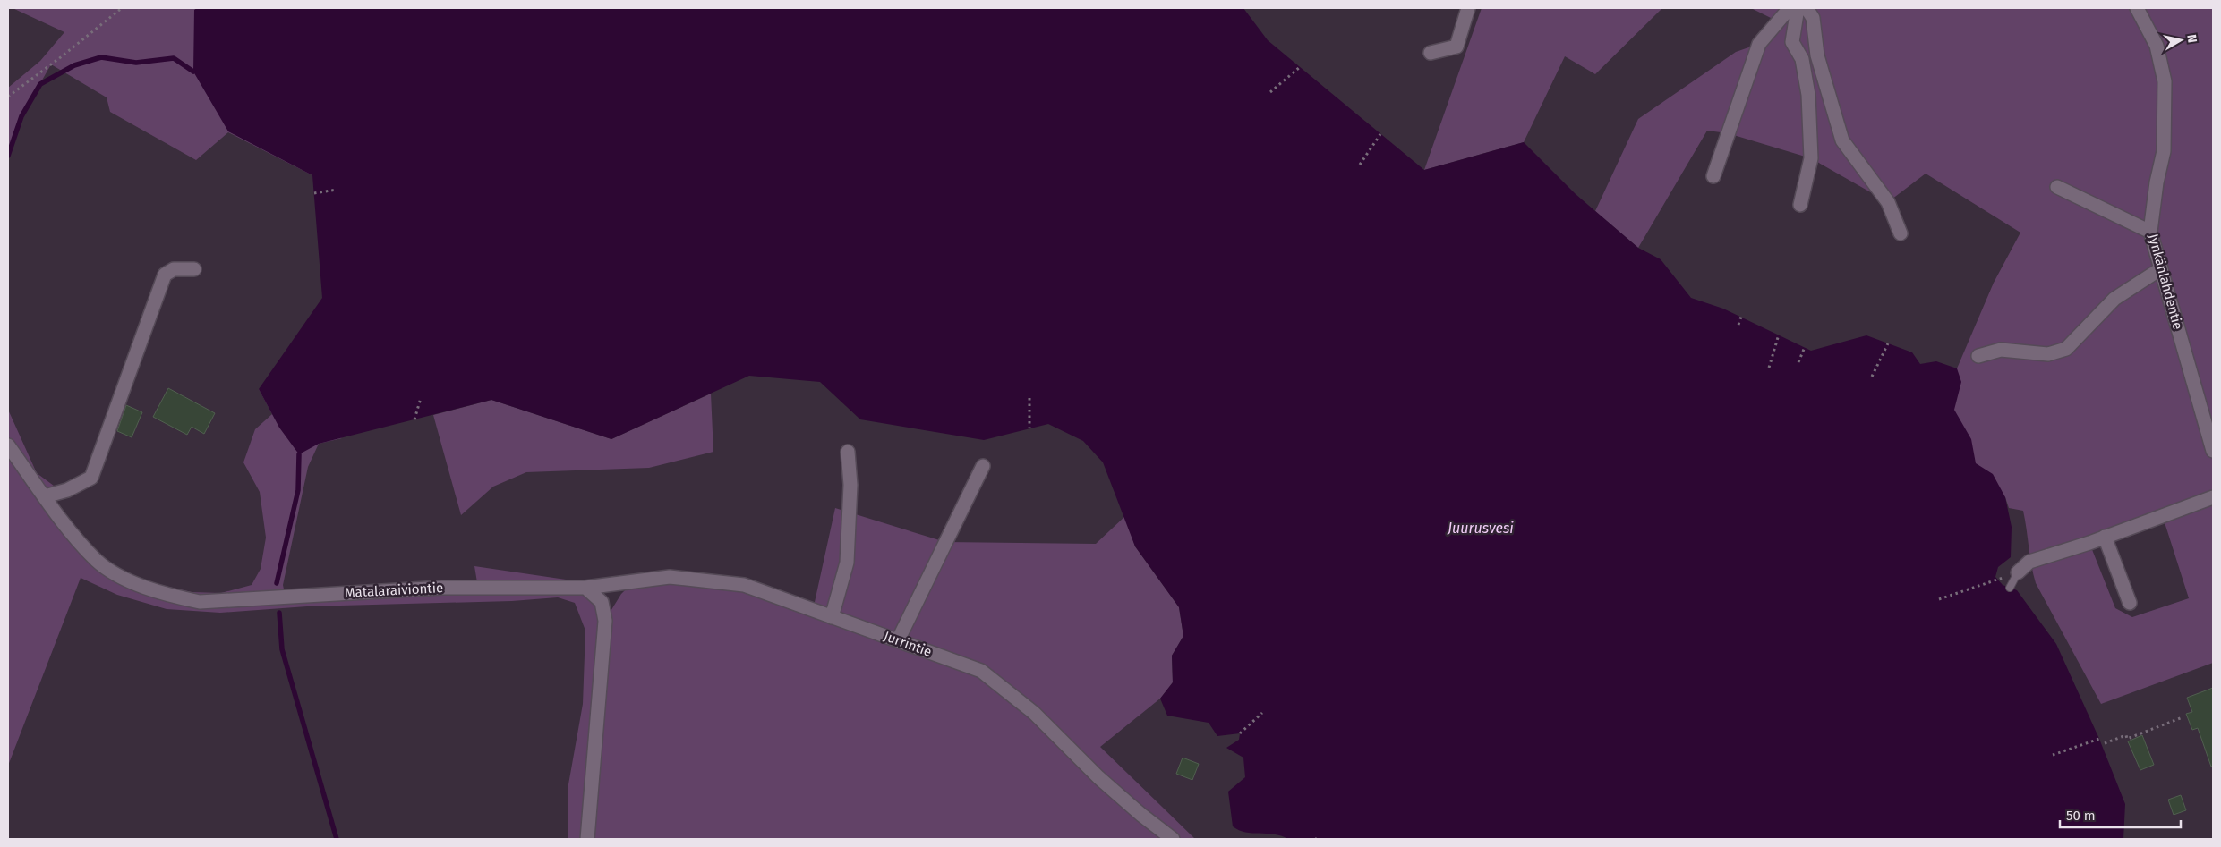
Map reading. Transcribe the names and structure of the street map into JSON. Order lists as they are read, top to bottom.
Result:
{
  "streets": {
    "street": ["Jynkänlahdentie", "Matalaraiviontie", "Jurrintie"]
  },
  "crossings": [
    ["Matalaraiviontie", "Jurrintie"]
  ],
  "water": ["Juurusvesi"],
  "scale_bar": "50 m",
  "north": "right"
}
